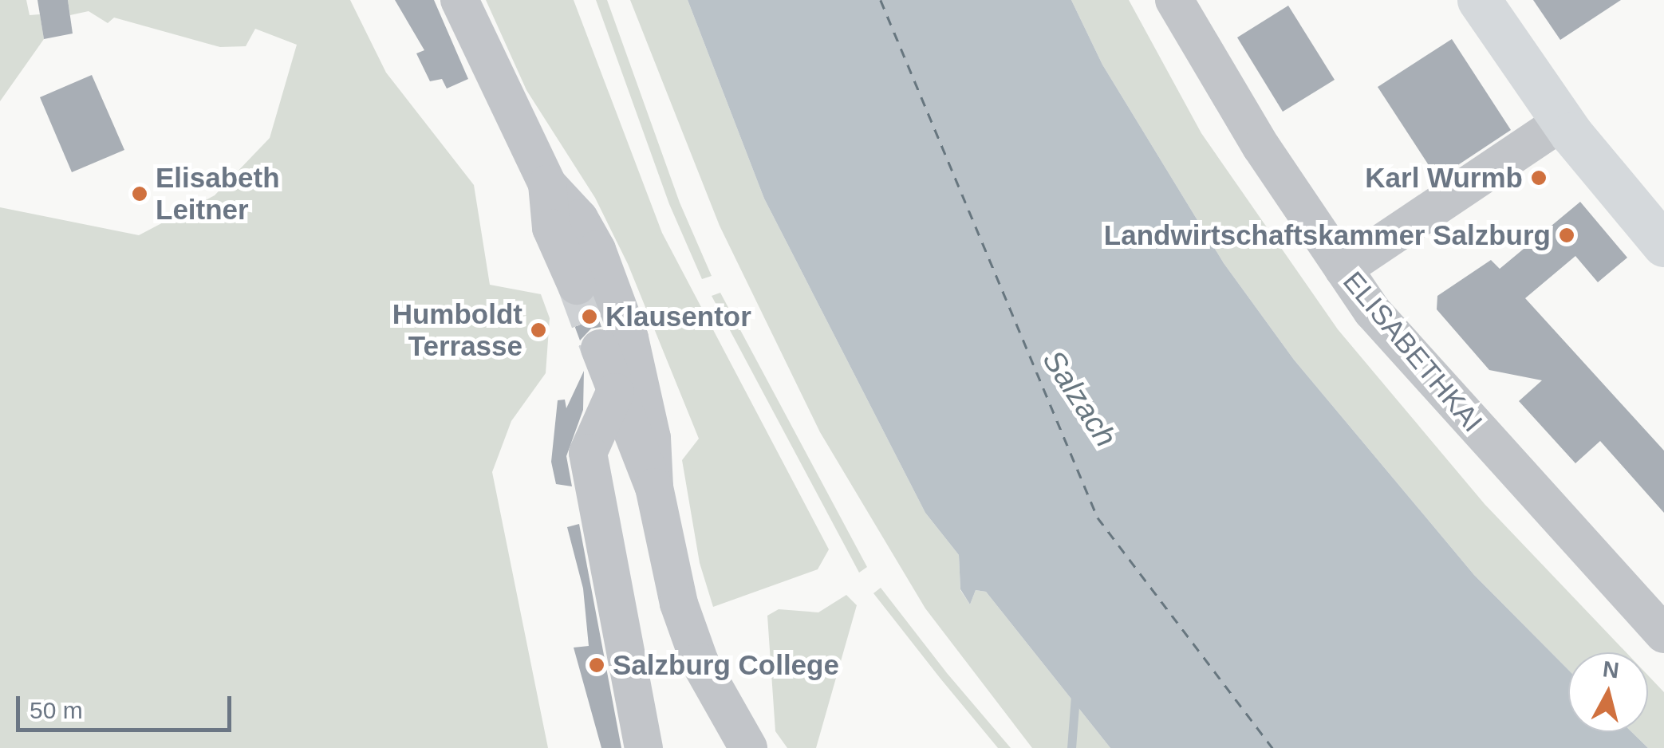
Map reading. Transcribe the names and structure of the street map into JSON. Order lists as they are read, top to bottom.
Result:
{
  "streets": {
    "street": ["ELISABETHKAI"]
  },
  "water": ["Salzach"],
  "places": [
    "Karl Wurmb",
    "Elisabeth Leitner",
    "Landwirtschaftskammer Salzburg",
    "Klausentor",
    "Humboldt Terrasse",
    "Salzburg College"
  ],
  "scale_bar": "50 m",
  "north": "top"
}
